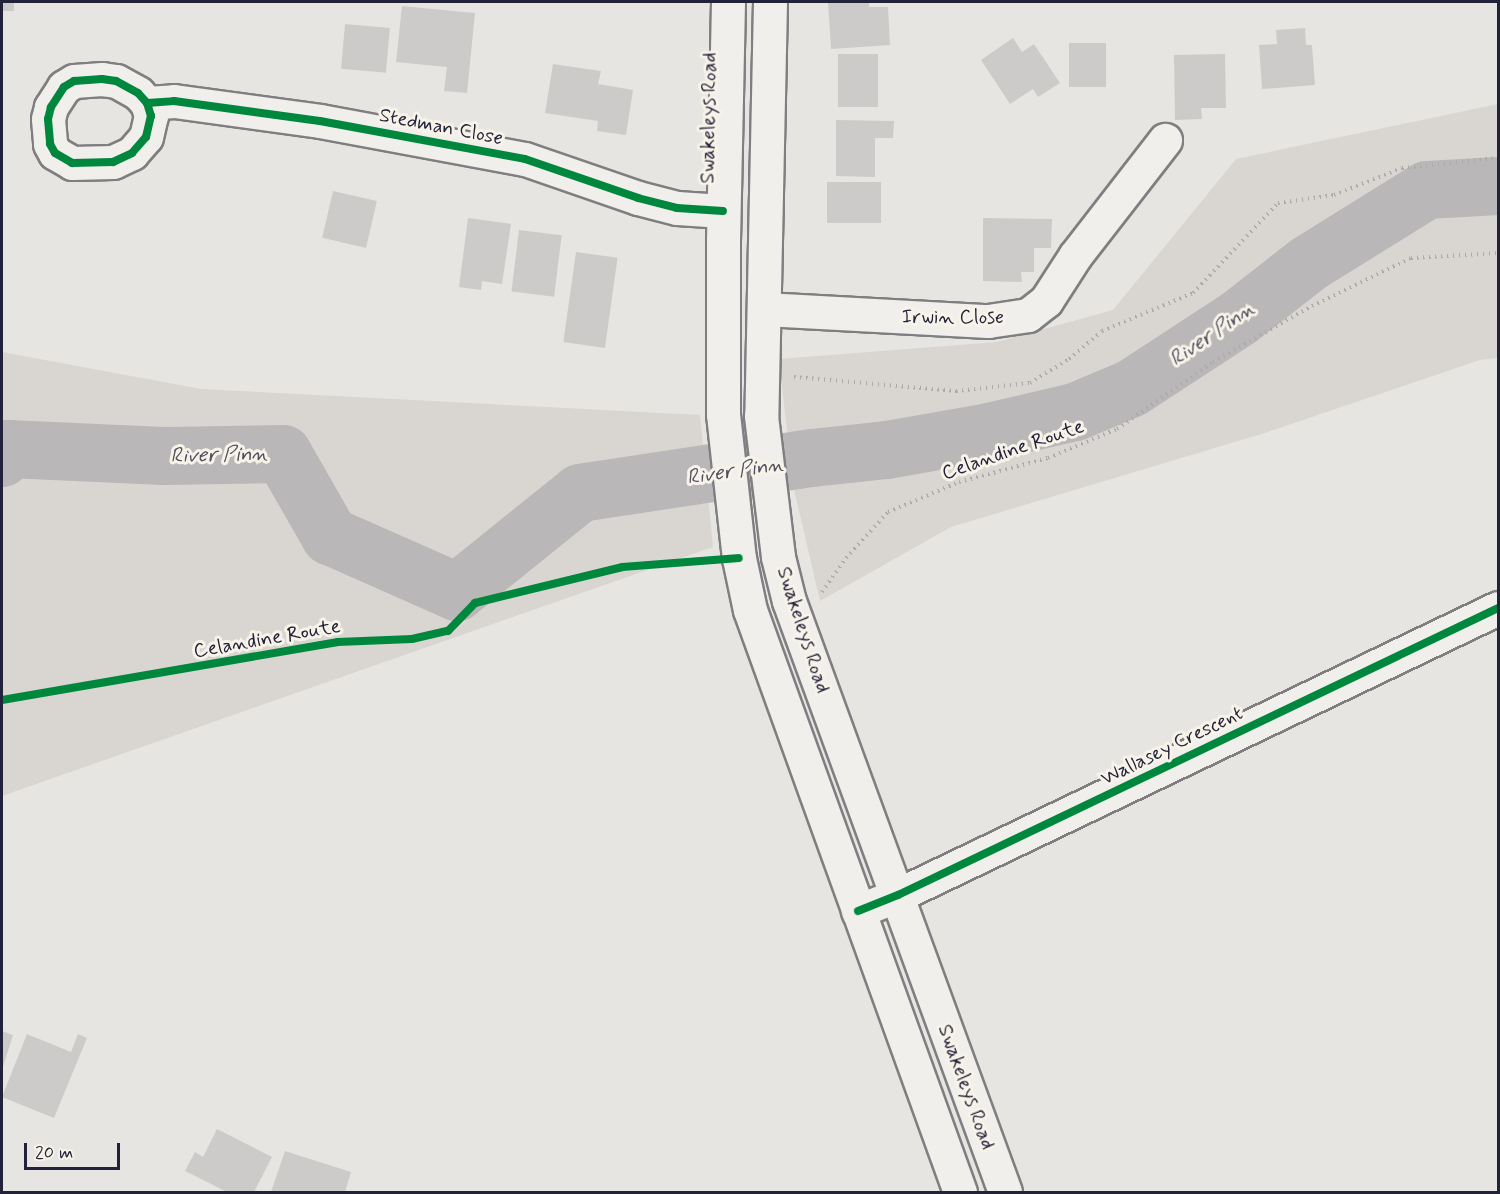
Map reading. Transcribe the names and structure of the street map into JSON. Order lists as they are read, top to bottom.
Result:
{
  "streets": {
    "main road": [
      "Swakeleys Road",
      "Stedman Close",
      "Irwin Close",
      "Wallasey Crescent"
    ],
    "cycle path": ["Celandine Route"]
  },
  "crossings": [
    ["Swakeleys Road", "Stedman Close"],
    ["Swakeleys Road", "Irwin Close"],
    ["Swakeleys Road", "Celandine Route"],
    ["Swakeleys Road", "Wallasey Crescent"]
  ],
  "water": ["River Pinn"],
  "scale_bar": "20 m"
}
